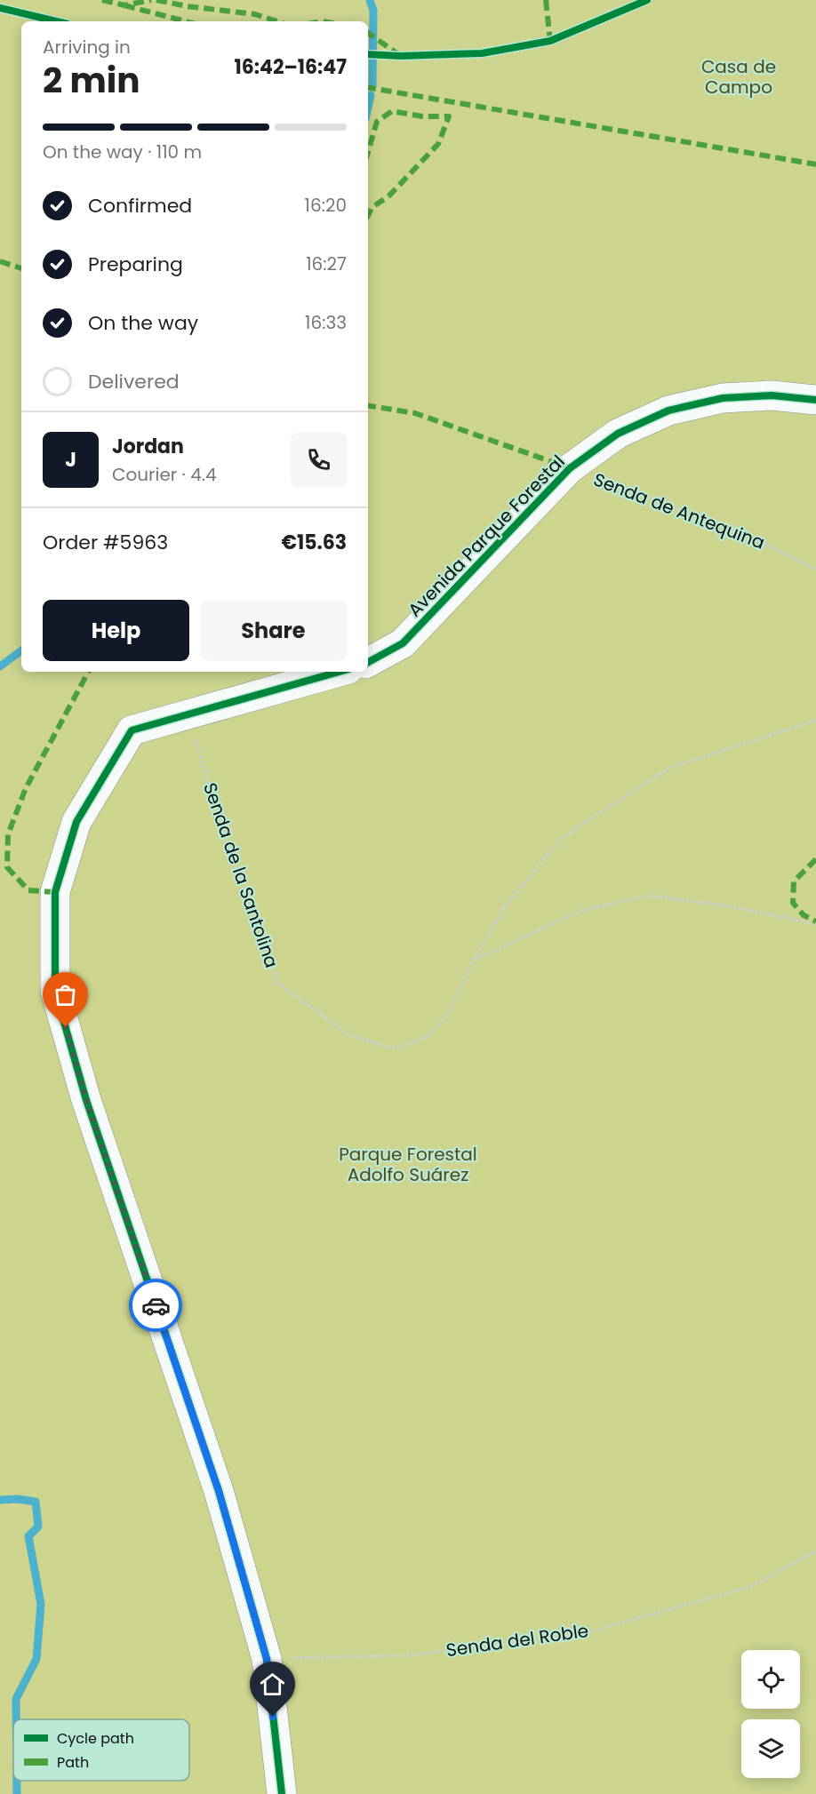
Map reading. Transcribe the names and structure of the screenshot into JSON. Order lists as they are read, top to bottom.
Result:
{
  "streets": {
    "street": ["Avenida Parque Forestal"],
    "path": ["Senda de Antequina", "Senda de la Santolina", "Senda del Roble"]
  },
  "crossings": [
    ["Senda de Antequina", "Avenida Parque Forestal"]
  ],
  "parks": ["Casa de Campo", "Parque Forestal Adolfo Suárez"],
  "legend": ["Cycle path", "Path"],
  "page": {
    "heading": ["2 min", "Arriving in", "16:42–16:47"],
    "panel": [
      "Jordan",
      "Courier · 4.4",
      "Order #5963",
      "€15.63"
    ],
    "bar": "On the way · 110 m",
    "list": [
      ["Confirmed", "16:20"],
      ["Preparing", "16:27"],
      ["On the way", "16:33"],
      "Delivered"
    ],
    "round": "J",
    "buttons": ["Help", "Share"]
  }
}
